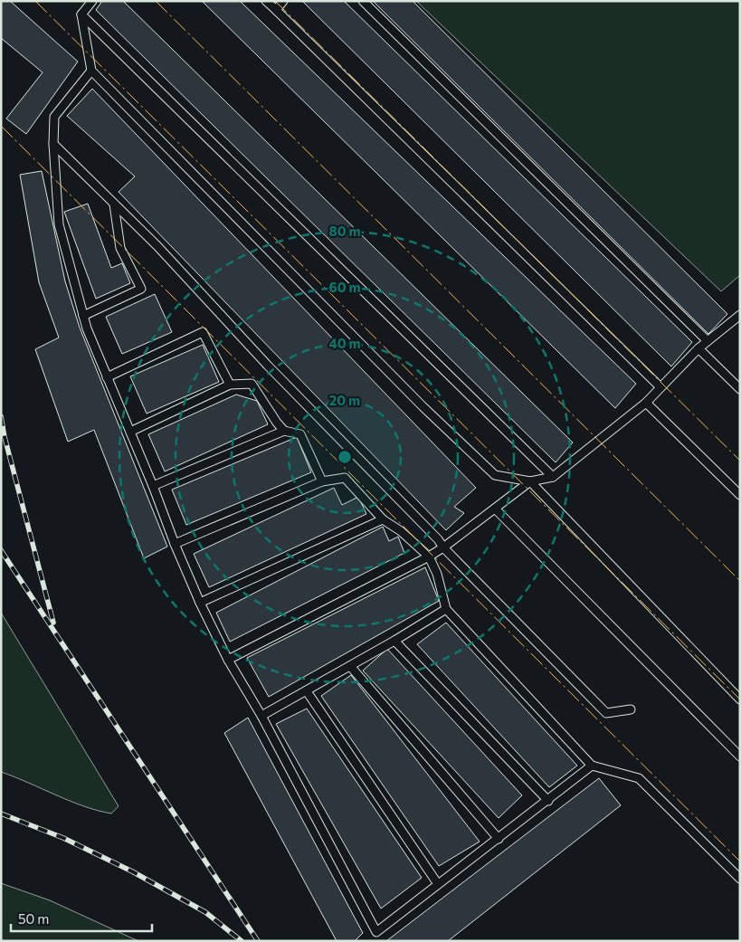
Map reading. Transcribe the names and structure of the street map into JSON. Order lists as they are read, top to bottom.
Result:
{
  "scale_bar": "50 m",
  "rings": [
    "80 m",
    "60 m",
    "40 m",
    "20 m"
  ]
}
